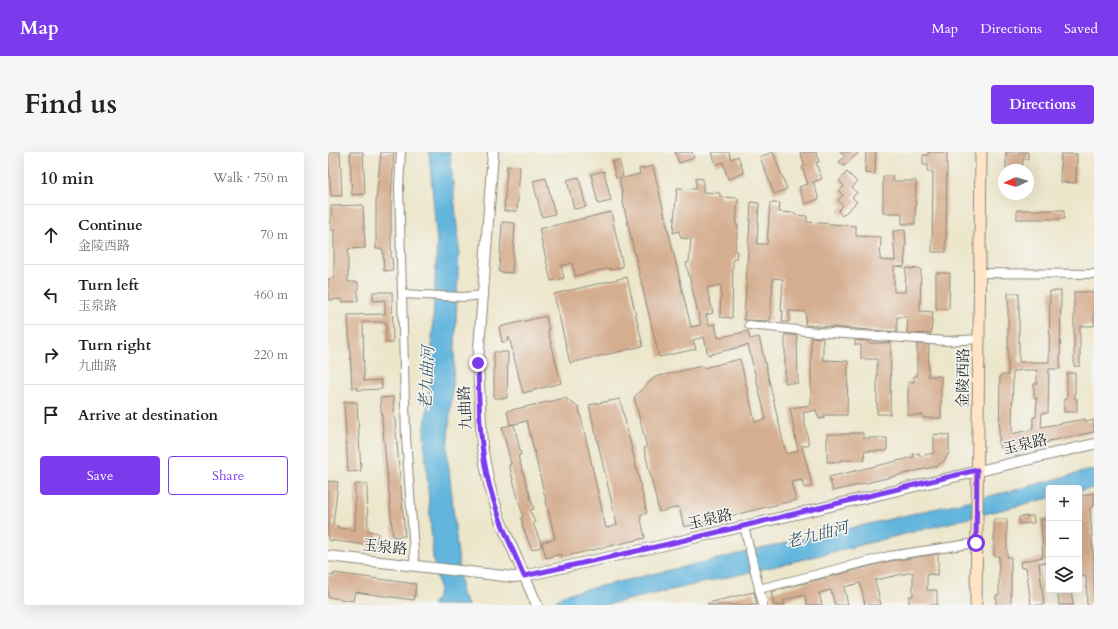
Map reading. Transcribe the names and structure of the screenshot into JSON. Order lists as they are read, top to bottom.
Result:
{
  "streets": {
    "main road": ["金陵西路"],
    "street": ["九曲路", "玉泉路"]
  },
  "crossings": [
    ["金陵西路", "玉泉路"],
    ["九曲路", "玉泉路"]
  ],
  "water": ["老九曲河"],
  "north": "left",
  "page": {
    "header": "Map",
    "nav": ["Map", "Directions", "Saved"],
    "title": "Find us",
    "buttons": [
      "Directions",
      ["Save", "Share"]
    ],
    "heading": ["10 min", "Walk · 750 m"],
    "list": [
      ["Continue", "金陵西路", "70 m"],
      ["Turn left", "玉泉路", "460 m"],
      ["Turn right", "九曲路", "220 m"],
      "Arrive at destination"
    ],
    "map_buttons": ["+", "−"]
  }
}
